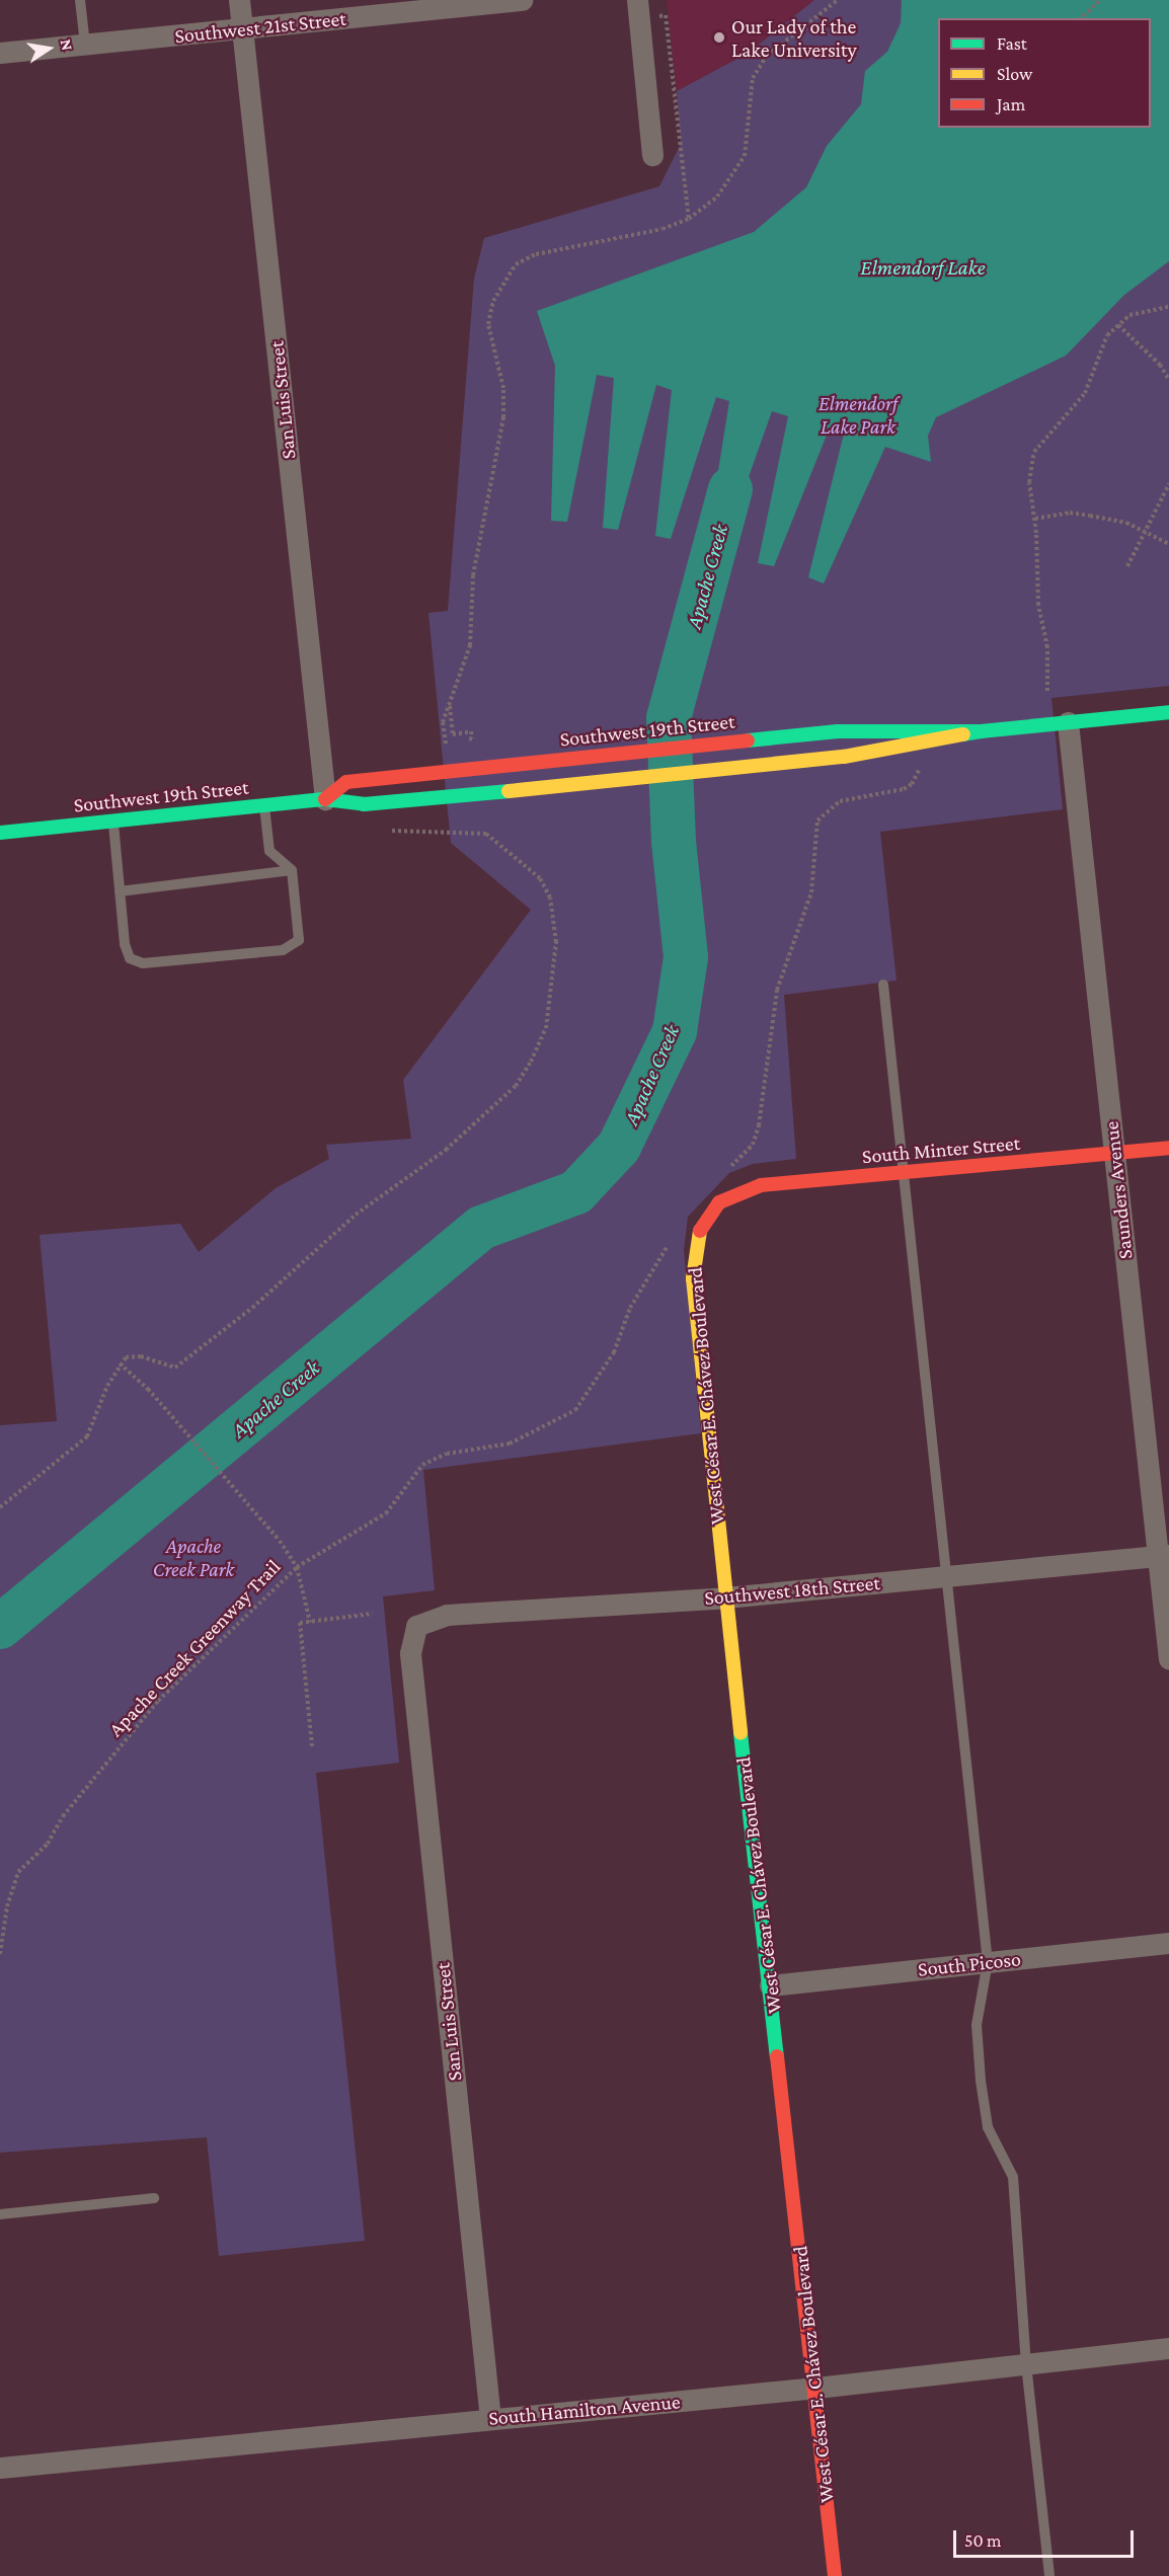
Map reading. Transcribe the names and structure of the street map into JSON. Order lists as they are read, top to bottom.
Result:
{
  "streets": {
    "street": [
      "Southwest 21st Street",
      "San Luis Street",
      "Southwest 19th Street",
      "South Minter Street",
      "Saunders Avenue",
      "West César E. Chávez Boulevard",
      "Southwest 18th Street",
      "South Picoso",
      "South Hamilton Avenue"
    ],
    "path": ["Apache Creek Greenway Trail"]
  },
  "crossings": [
    ["Southwest 21st Street", "San Luis Street"],
    ["San Luis Street", "Southwest 19th Street"],
    ["San Luis Street", "Southwest 18th Street"],
    ["San Luis Street", "South Hamilton Avenue"],
    ["Southwest 19th Street", "Saunders Avenue"],
    ["South Minter Street", "Saunders Avenue"],
    ["South Minter Street", "West César E. Chávez Boulevard"],
    ["Saunders Avenue", "Southwest 18th Street"],
    ["West César E. Chávez Boulevard", "Southwest 18th Street"],
    ["West César E. Chávez Boulevard", "South Picoso"],
    ["West César E. Chávez Boulevard", "South Hamilton Avenue"]
  ],
  "water": ["Elmendorf Lake", "Apache Creek"],
  "parks": ["Elmendorf Lake Park", "Apache Creek Park"],
  "places": ["Our Lady of the Lake University"],
  "legend": ["Fast", "Slow", "Jam"],
  "scale_bar": "50 m",
  "north": "right"
}
